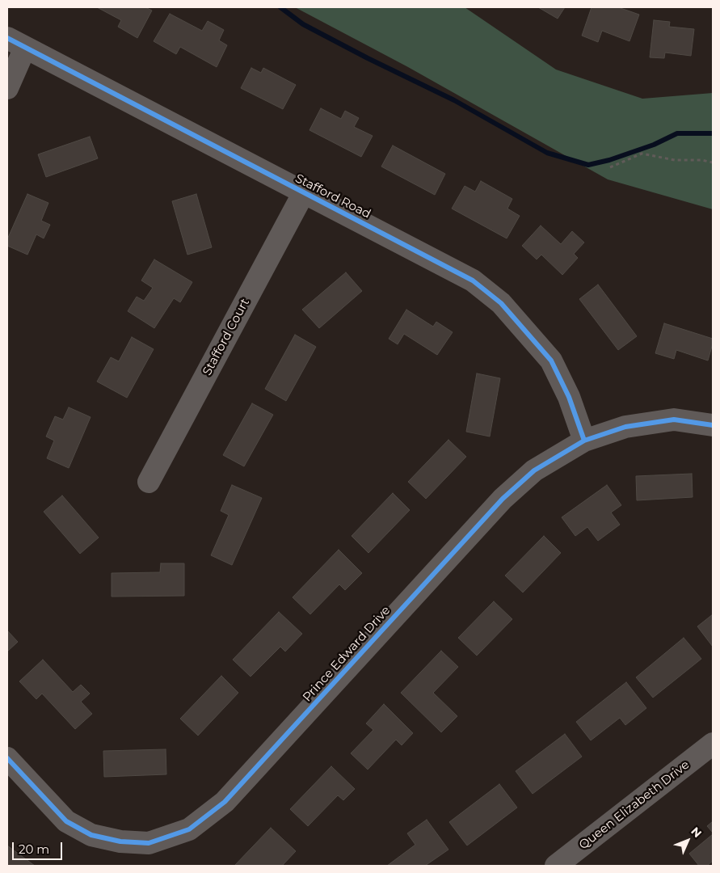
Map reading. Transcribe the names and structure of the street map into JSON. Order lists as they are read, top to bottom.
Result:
{
  "streets": {
    "street": [
      "Stafford Road",
      "Stafford Court",
      "Prince Edward Drive",
      "Queen Elizabeth Drive"
    ]
  },
  "crossings": [
    ["Stafford Road", "Stafford Court"],
    ["Stafford Road", "Prince Edward Drive"]
  ],
  "scale_bar": "20 m",
  "north": "top right"
}
